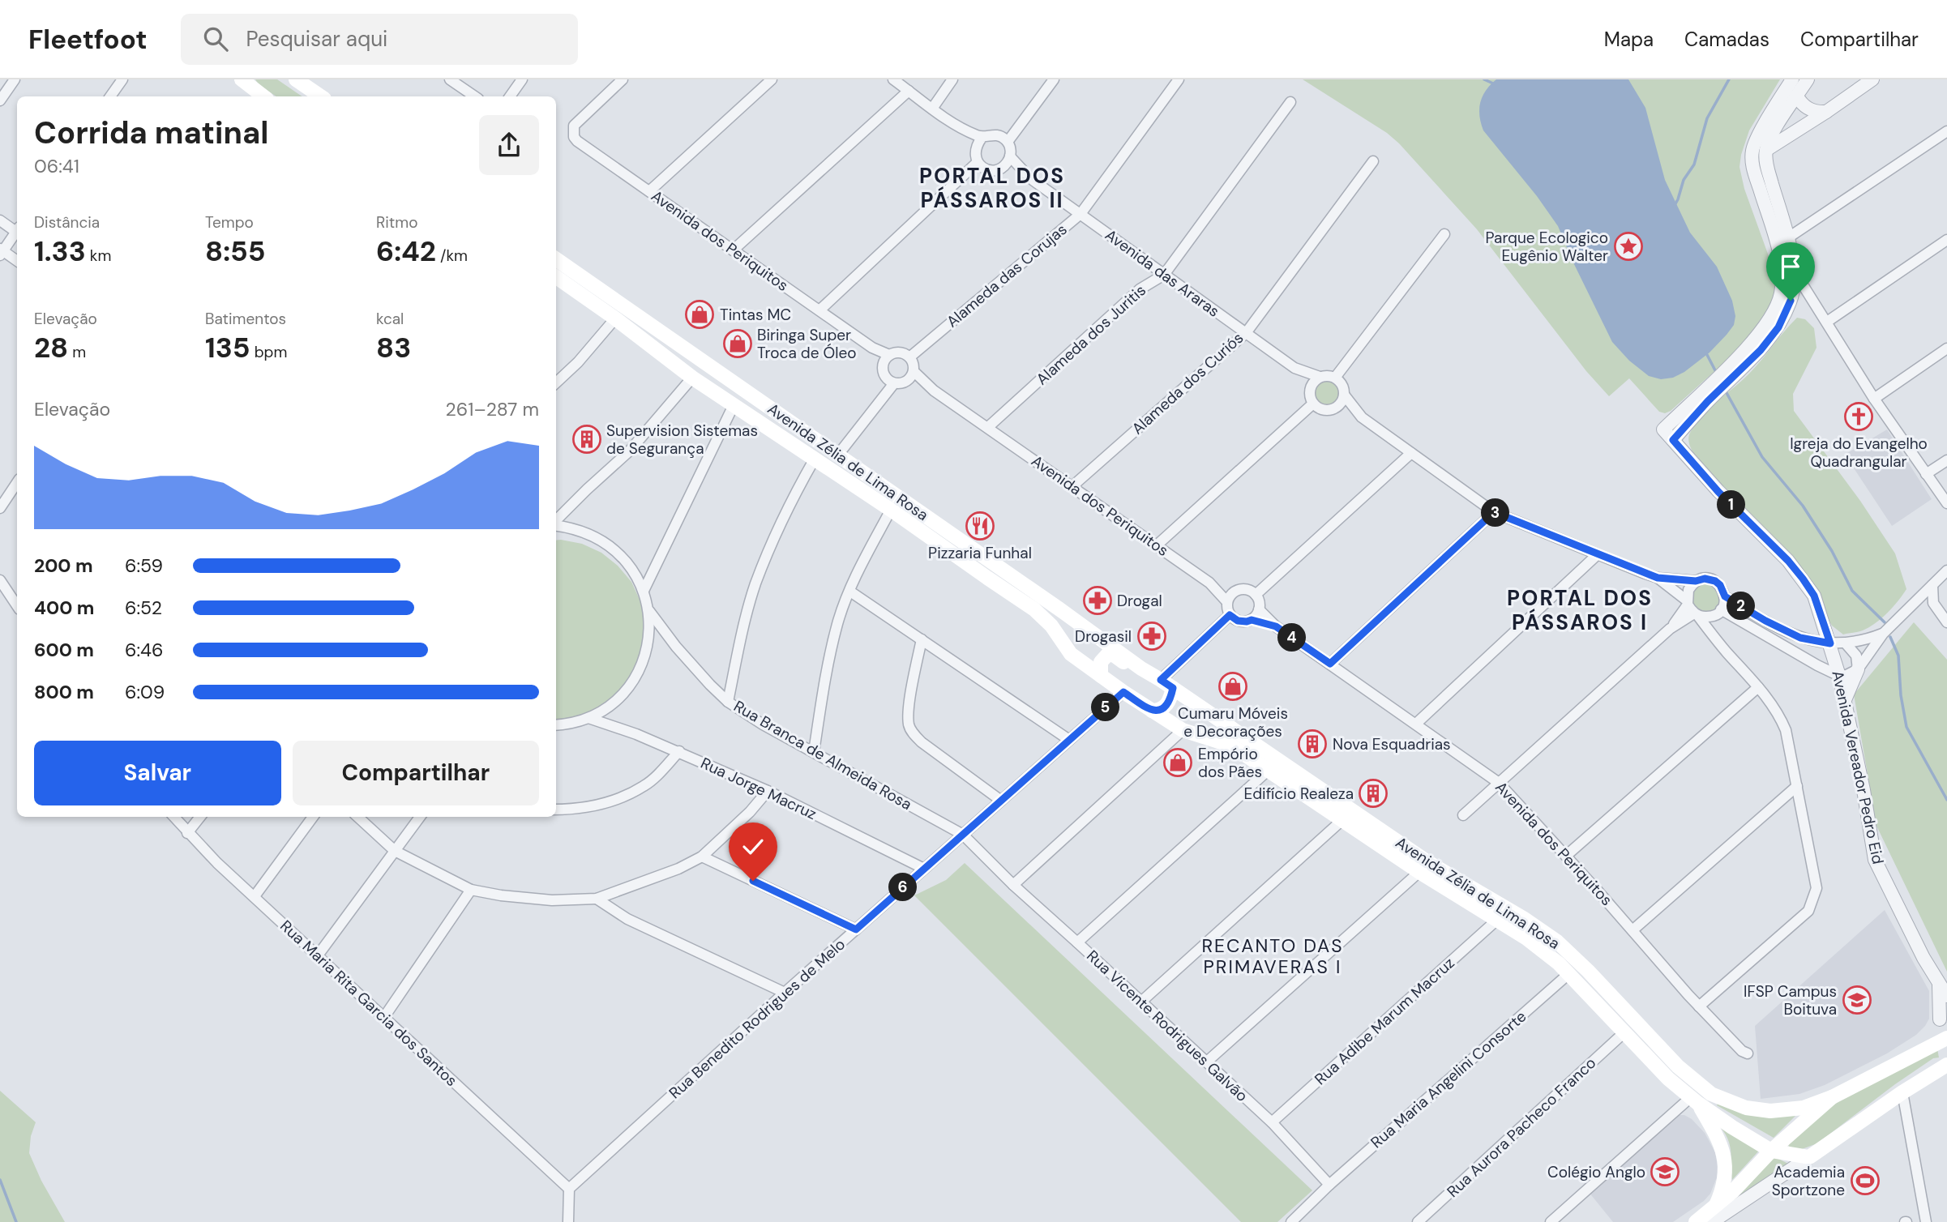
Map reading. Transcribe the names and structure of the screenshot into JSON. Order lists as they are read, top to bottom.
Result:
{
  "streets": {
    "main road": ["Avenida Zélia de Lima Rosa"],
    "street": [
      "Avenida dos Periquitos",
      "Avenida das Araras",
      "Alameda das Corujas",
      "Alameda dos Juritis",
      "Alameda dos Curiós",
      "Rua Branca de Almeida Rosa",
      "Avenida Vereador Pedro Eid",
      "Rua Jorge Macruz",
      "Rua Maria Rita Garcia dos Santos",
      "Rua Benedito Rodrigues de Melo",
      "Rua Adibe Marum Macruz",
      "Rua Vicente Rodrigues Galvão",
      "Rua Maria Angelini Consorte",
      "Rua Aurora Pacheco Franco"
    ]
  },
  "crossings": [
    ["Avenida dos Periquitos", "Alameda das Corujas"],
    ["Avenida dos Periquitos", "Alameda dos Juritis"],
    ["Avenida dos Periquitos", "Alameda dos Curiós"],
    ["Avenida das Araras", "Alameda das Corujas"],
    ["Avenida das Araras", "Alameda dos Juritis"],
    ["Avenida das Araras", "Alameda dos Curiós"],
    ["Avenida Zélia de Lima Rosa", "Rua Benedito Rodrigues de Melo"],
    ["Avenida Zélia de Lima Rosa", "Rua Adibe Marum Macruz"],
    ["Avenida Zélia de Lima Rosa", "Rua Maria Angelini Consorte"],
    ["Avenida Zélia de Lima Rosa", "Rua Aurora Pacheco Franco"],
    ["Rua Branca de Almeida Rosa", "Rua Jorge Macruz"],
    ["Rua Branca de Almeida Rosa", "Rua Benedito Rodrigues de Melo"],
    ["Rua Branca de Almeida Rosa", "Rua Vicente Rodrigues Galvão"],
    ["Rua Jorge Macruz", "Rua Benedito Rodrigues de Melo"],
    ["Rua Maria Rita Garcia dos Santos", "Rua Benedito Rodrigues de Melo"],
    ["Rua Benedito Rodrigues de Melo", "Rua Vicente Rodrigues Galvão"],
    ["Rua Adibe Marum Macruz", "Rua Vicente Rodrigues Galvão"],
    ["Rua Vicente Rodrigues Galvão", "Rua Maria Angelini Consorte"]
  ],
  "districts": ["PORTAL DOS PÁSSAROS II", "PORTAL DOS PÁSSAROS I", "RECANTO DAS PRIMAVERAS I"],
  "places": {
    "place": ["Parque Ecologico Eugênio Walter"],
    "shop": [
      "Tintas MC",
      "Biringa Super Troca de Óleo",
      "Cumaru Móveis e Decorações",
      "Empório dos Pães"
    ],
    "church": ["Igreja do Evangelho Quadrangular"],
    "building": ["Supervision Sistemas de Segurança", "Nova Esquadrias", "Edifício Realeza"],
    "restaurant": ["Pizzaria Funhal"],
    "pharmacy": ["Drogal", "Drogasil"],
    "school or university": ["IFSP Campus Boituva", "Colégio Anglo"],
    "sports": ["Academia Sportzone"]
  },
  "page": {
    "header": "Fleetfoot",
    "search": "Pesquisar aqui",
    "nav": ["Mapa", "Camadas", "Compartilhar"],
    "heading": ["Corrida matinal", "06:41"],
    "stats": [
      ["Distância", "1.33 km"],
      ["Tempo", "8:55"],
      ["Ritmo", "6:42 /km"],
      ["Elevação", "28 m"],
      ["Batimentos", "135 bpm"],
      ["kcal", "83"]
    ],
    "chart": ["Elevação", "261–287 m"],
    "pins": [
      "1",
      "3",
      "2",
      "4",
      "5",
      "6"
    ],
    "list": [
      {
        "name": "200 m",
        "note": "6:59"
      },
      {
        "name": "400 m",
        "note": "6:52"
      },
      {
        "name": "600 m",
        "note": "6:46"
      },
      {
        "name": "800 m",
        "note": "6:09"
      }
    ],
    "buttons": ["Salvar", "Compartilhar"]
  }
}
